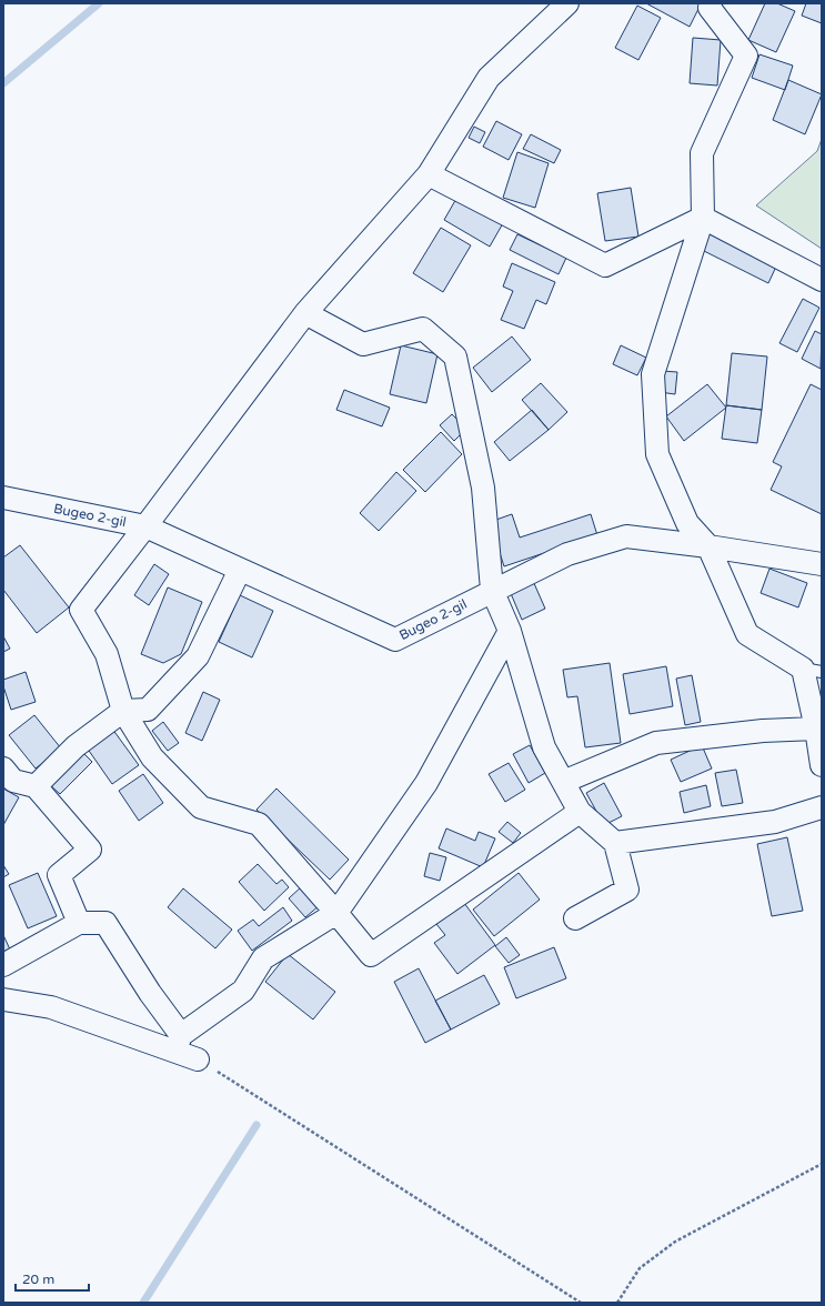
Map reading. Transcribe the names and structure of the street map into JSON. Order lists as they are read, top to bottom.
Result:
{
  "streets": {
    "street": ["Bugeo 2-gil"]
  },
  "scale_bar": "20 m"
}
